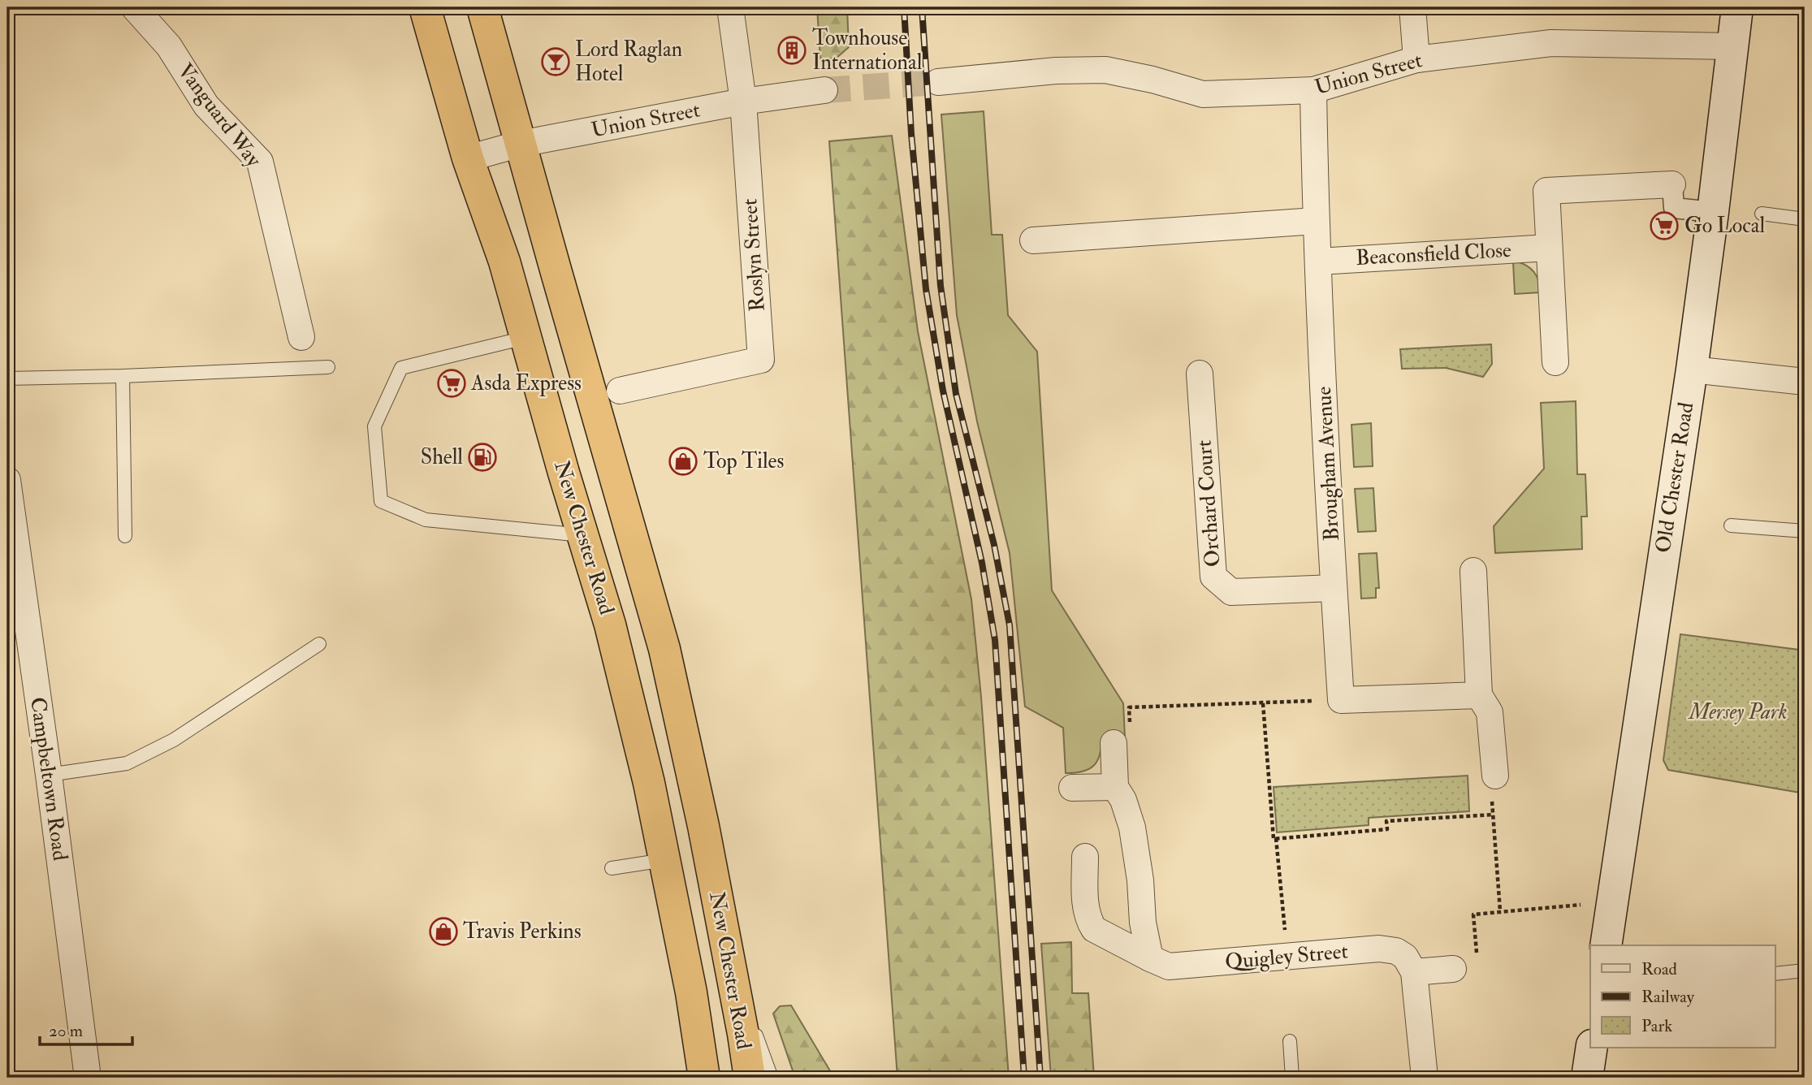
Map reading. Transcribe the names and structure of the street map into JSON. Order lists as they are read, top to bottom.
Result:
{
  "streets": {
    "highway": ["New Chester Road"],
    "main road": ["Old Chester Road"],
    "street": [
      "Union Street",
      "Vanguard Way",
      "Beaconsfield Close",
      "Roslyn Street",
      "Brougham Avenue",
      "Orchard Court",
      "Campbeltown Road",
      "Quigley Street"
    ]
  },
  "crossings": [
    ["Union Street", "Roslyn Street"],
    ["Union Street", "Brougham Avenue"],
    ["Union Street", "Old Chester Road"],
    ["Union Street", "New Chester Road"],
    ["Beaconsfield Close", "Brougham Avenue"],
    ["Brougham Avenue", "Orchard Court"]
  ],
  "parks": ["Mersey Park"],
  "places": {
    "building": ["Townhouse International"],
    "bar": ["Lord Raglan Hotel"],
    "supermarket": ["Go Local", "Asda Express"],
    "fuel station": ["Shell"],
    "shop": ["Top Tiles", "Travis Perkins"]
  },
  "legend": ["Road", "Railway", "Park"],
  "scale_bar": "20 m"
}
